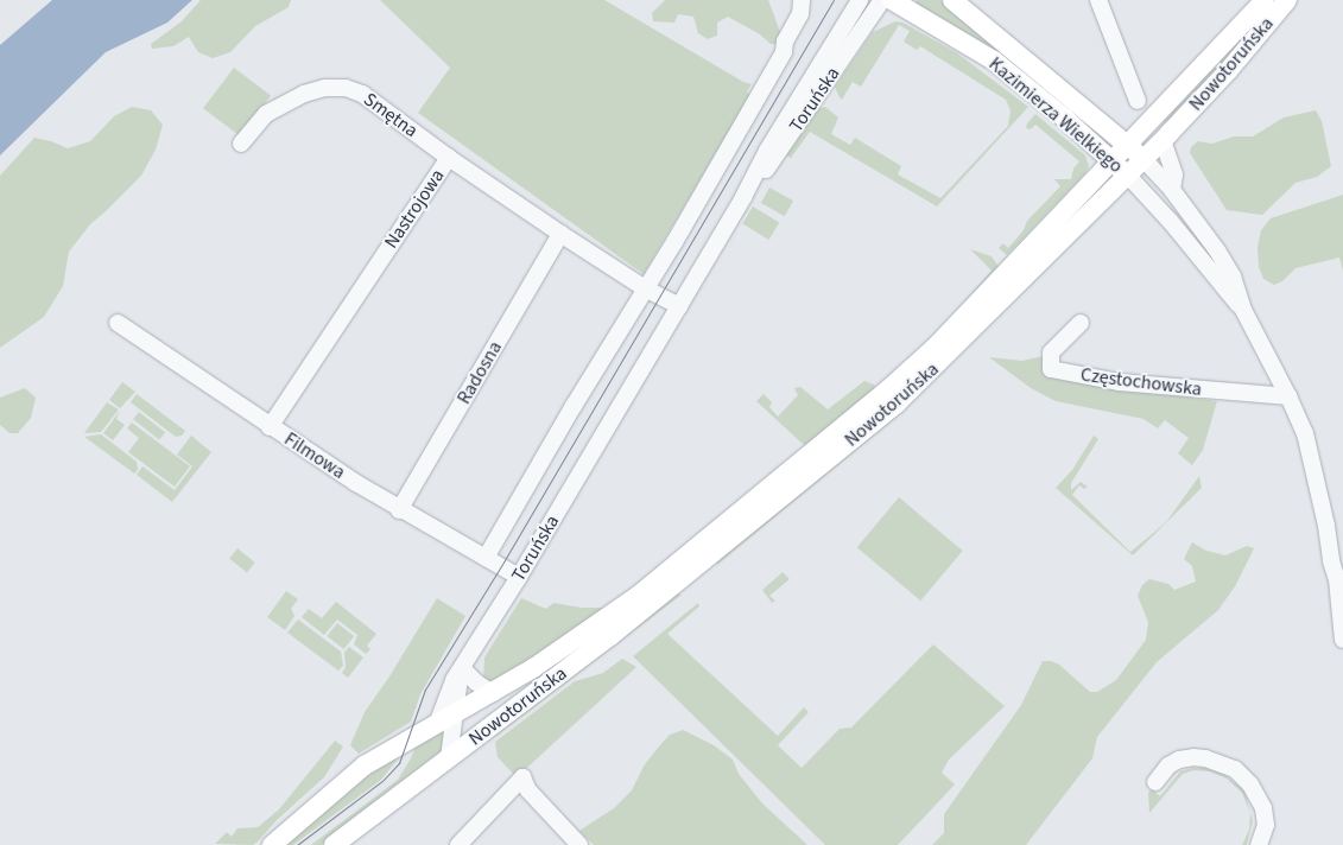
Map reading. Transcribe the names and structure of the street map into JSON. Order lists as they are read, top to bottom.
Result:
{
  "streets": {
    "main road": ["Nowotoruńska", "Kazimierza Wielkiego"],
    "street": [
      "Toruńska",
      "Smętna",
      "Nastrojowa",
      "Radosna",
      "Częstochowska",
      "Filmowa"
    ]
  },
  "crossings": [
    ["Nowotoruńska", "Toruńska"],
    ["Nowotoruńska", "Kazimierza Wielkiego"],
    ["Toruńska", "Filmowa"],
    ["Smętna", "Nastrojowa"],
    ["Nastrojowa", "Radosna"],
    ["Nastrojowa", "Filmowa"],
    ["Radosna", "Filmowa"]
  ]
}
